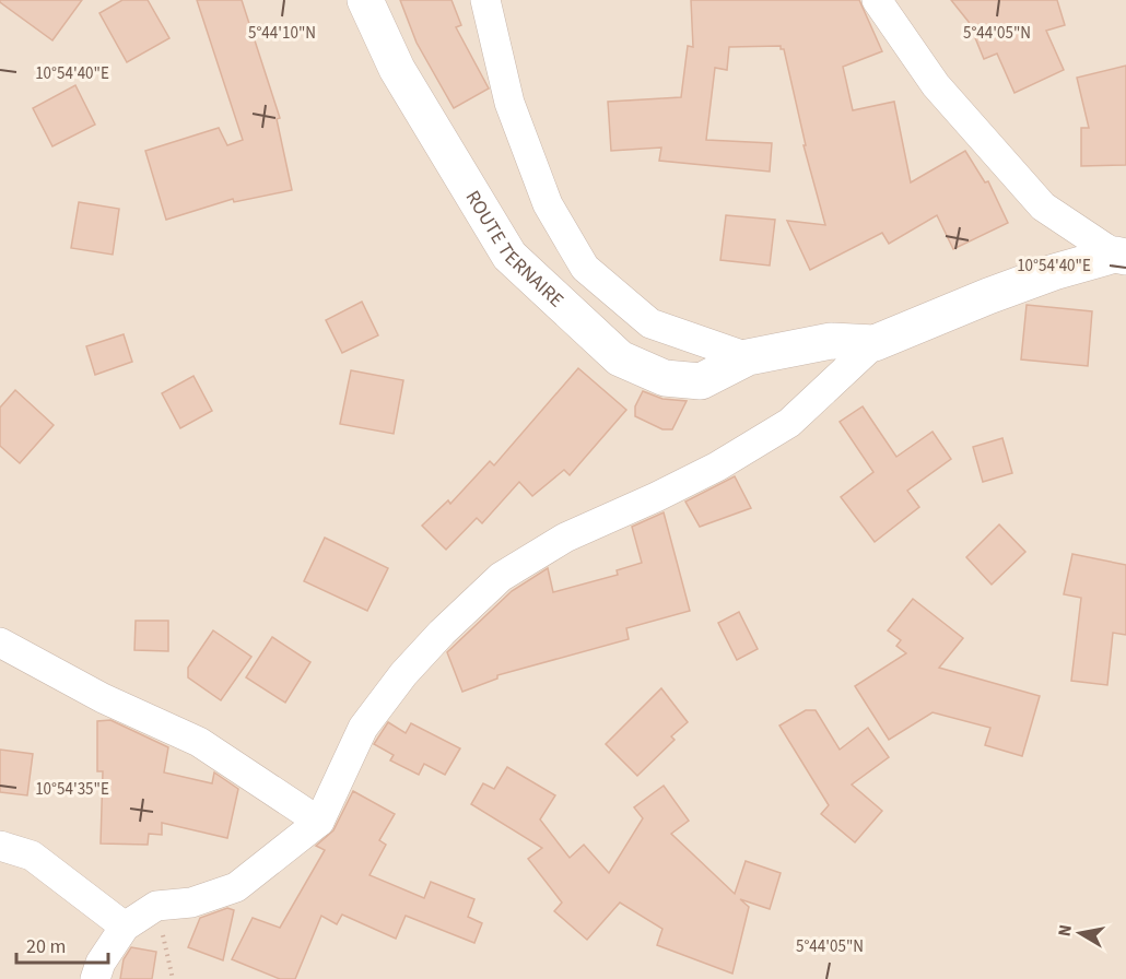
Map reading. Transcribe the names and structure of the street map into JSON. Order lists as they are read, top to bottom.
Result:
{
  "streets": {
    "street": ["ROUTE TERNAIRE"]
  },
  "scale_bar": "20 m",
  "north": "left",
  "coordinates": [
    "5°44'10\"N",
    "5°44'05\"N",
    "10°54'40\"E",
    "10°54'35\"E"
  ]
}
